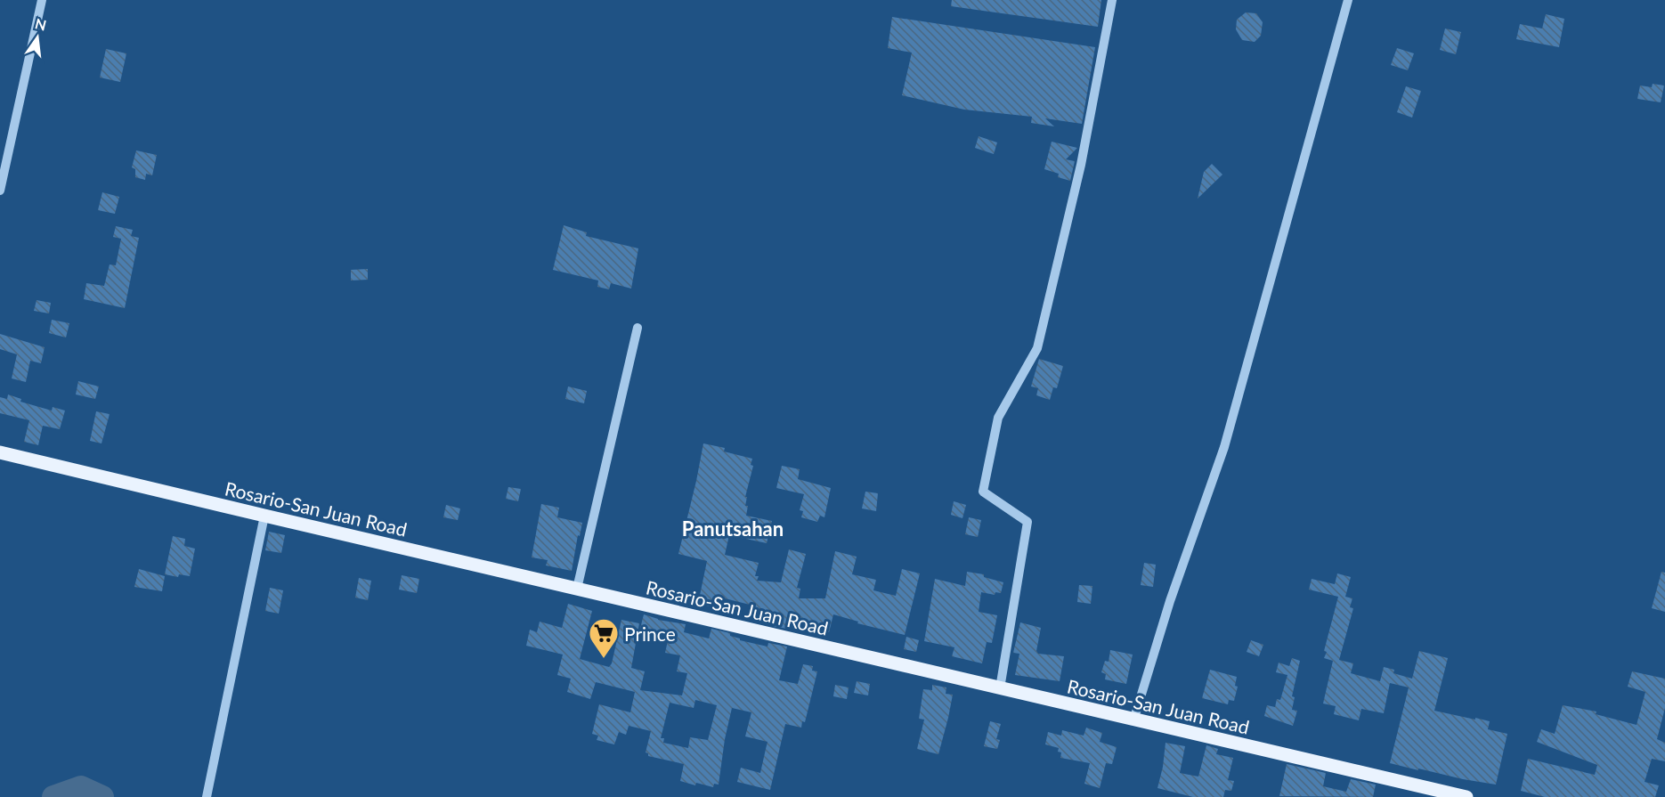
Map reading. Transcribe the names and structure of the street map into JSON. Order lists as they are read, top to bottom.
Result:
{
  "streets": {
    "main road": ["Rosario-San Juan Road"]
  },
  "districts": ["Panutsahan"],
  "places": {
    "supermarket": ["Prince"]
  },
  "north": "top"
}
